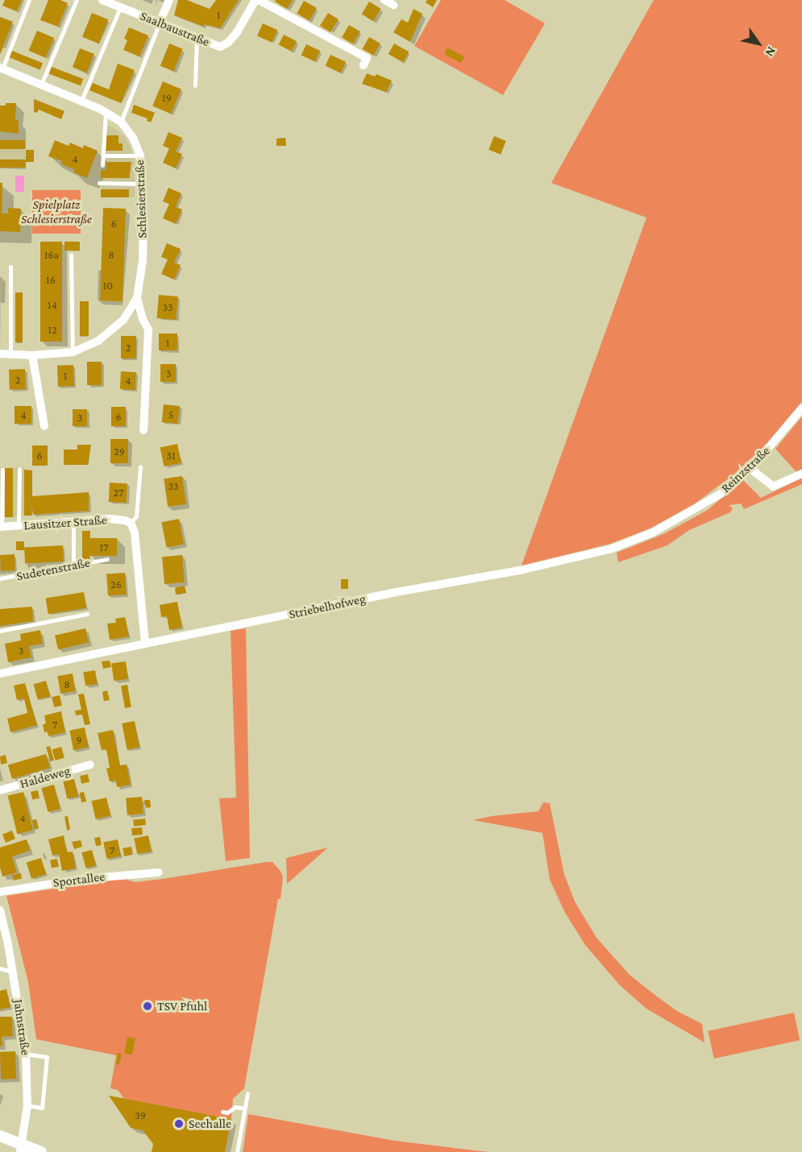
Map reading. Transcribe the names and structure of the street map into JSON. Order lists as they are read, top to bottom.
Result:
{
  "streets": {
    "street": [
      "Saalbaustraße",
      "Schlesierstraße",
      "Reinzstraße",
      "Lausitzer Straße",
      "Striebelhofweg",
      "Haldeweg",
      "Sportallee",
      "Jahnstraße"
    ],
    "lane": ["Sudetenstraße"]
  },
  "crossings": [
    ["Reinzstraße", "Striebelhofweg"]
  ],
  "parks": ["Spielplatz Schlesierstraße"],
  "places": ["TSV Pfuhl", "Seehalle"],
  "house_numbers": [
    "1",
    "19",
    "4",
    "6",
    "16a",
    "8",
    "16",
    "10",
    "14",
    "33",
    "12",
    "1",
    "2",
    "3",
    "1",
    "2",
    "4",
    "5",
    "4",
    "6",
    "3",
    "29",
    "6",
    "31",
    "33",
    "27",
    "17",
    "26",
    "3",
    "8",
    "7",
    "9",
    "4",
    "7",
    "39"
  ],
  "north": "bottom right"
}
